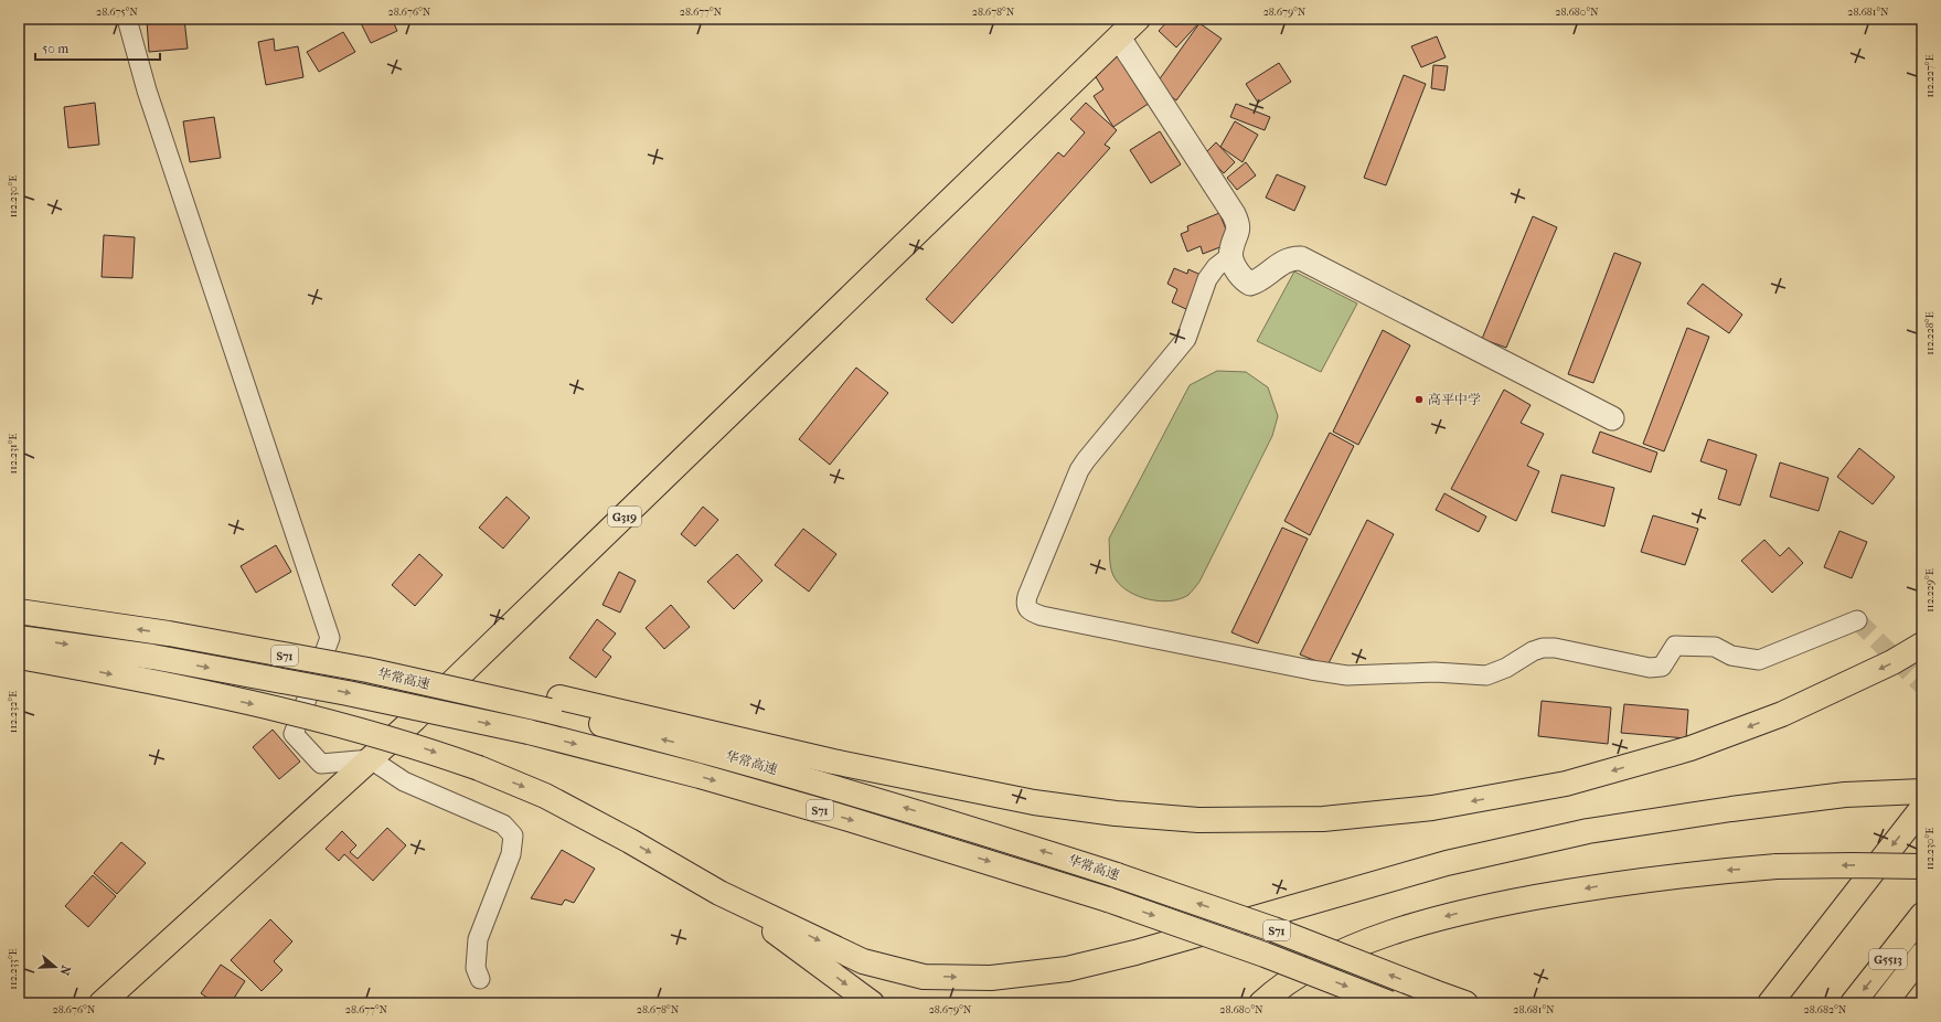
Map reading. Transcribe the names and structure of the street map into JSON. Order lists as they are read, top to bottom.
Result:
{
  "streets": {
    "highway": [
      "G319",
      "S71",
      "华常高速",
      "G5513"
    ]
  },
  "places": ["高平中学"],
  "scale_bar": "50 m",
  "north": "right",
  "coordinates": [
    "28.675°N",
    "28.676°N",
    "28.677°N",
    "28.678°N",
    "28.679°N",
    "28.680°N",
    "28.681°N",
    "112.227°E",
    "112.230°E",
    "112.228°E",
    "112.231°E",
    "112.229°E",
    "112.232°E",
    "112.233°E",
    "28.682°N"
  ]
}
